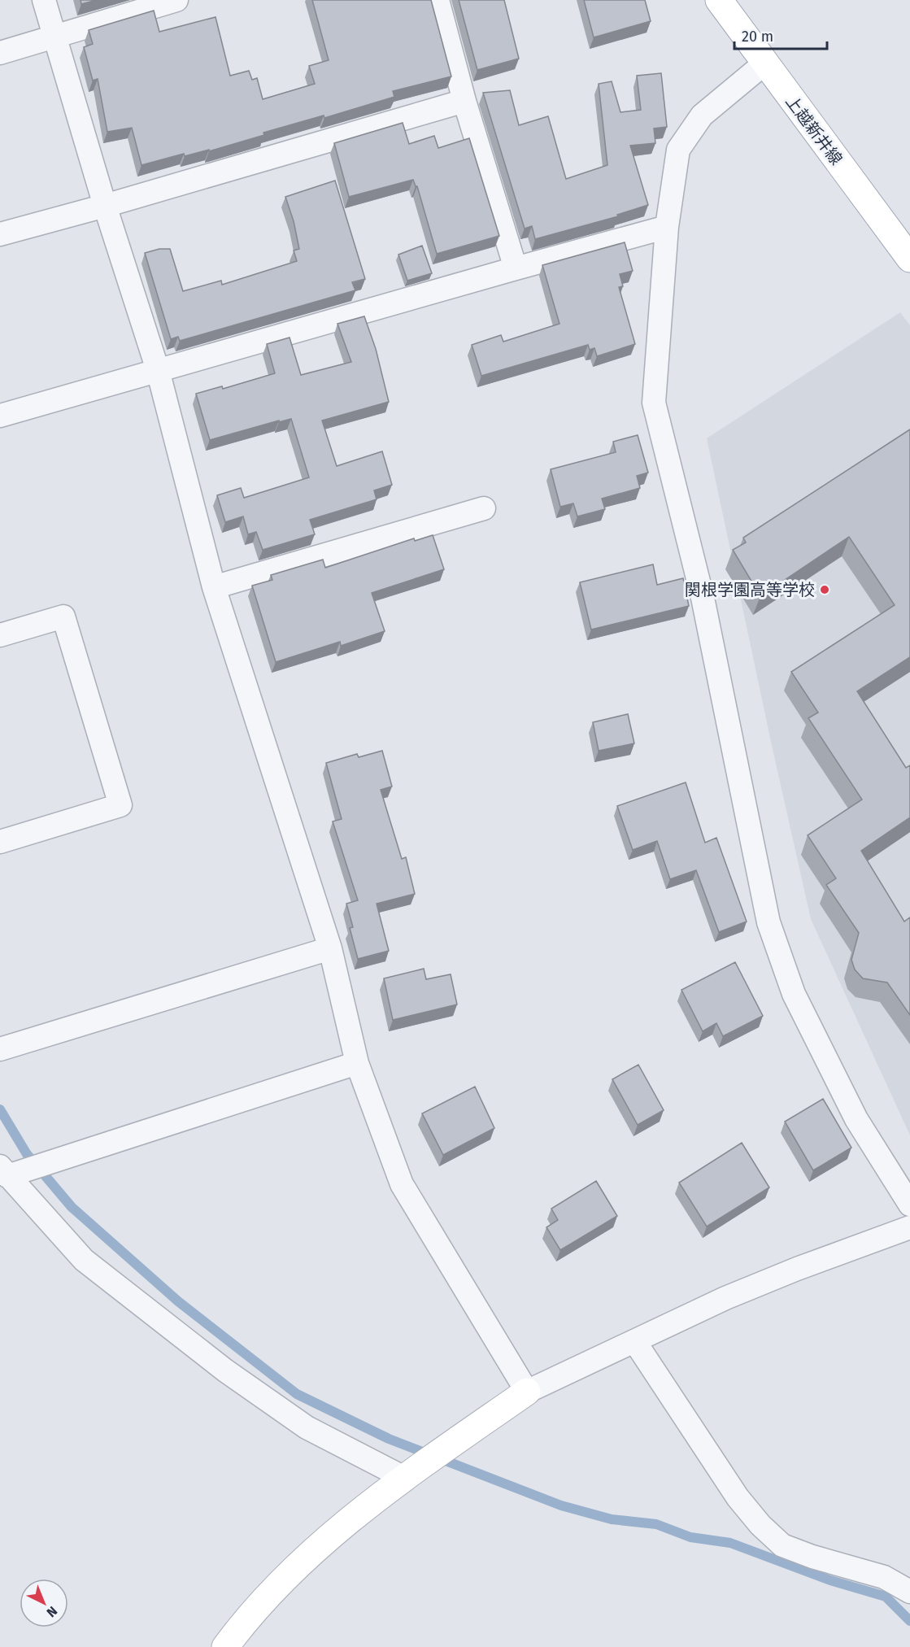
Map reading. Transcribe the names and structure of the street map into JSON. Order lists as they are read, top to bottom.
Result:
{
  "streets": {
    "street": ["上越新井線"]
  },
  "places": ["関根学園高等学校"],
  "scale_bar": "20 m",
  "north": "bottom right"
}
